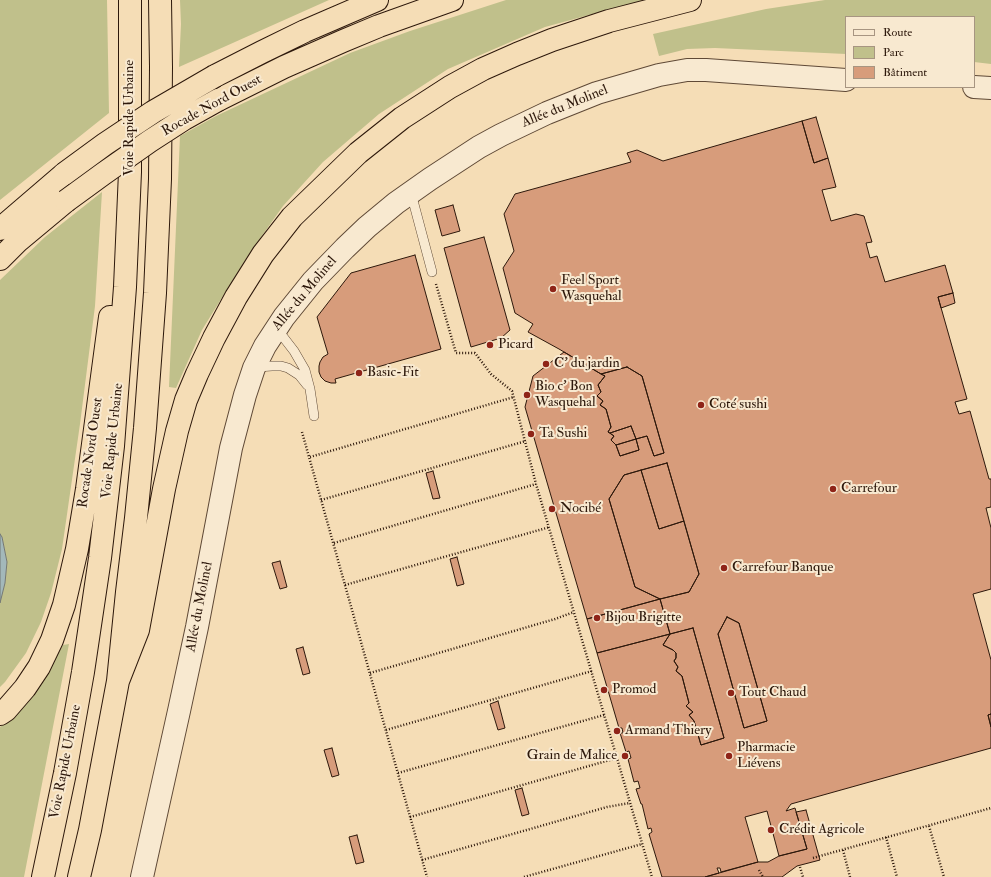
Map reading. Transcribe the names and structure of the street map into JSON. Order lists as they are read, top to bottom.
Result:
{
  "streets": {
    "highway": ["Rocade Nord Ouest", "Voie Rapide Urbaine"],
    "street": ["Allée du Molinel"]
  },
  "crossings": [
    ["Rocade Nord Ouest", "Voie Rapide Urbaine"]
  ],
  "places": [
    "Feel Sport Wasquehal",
    "Picard",
    "C’ du jardin",
    "Basic-Fit",
    "Bio c' Bon Wasquehal",
    "Coté sushi",
    "Ta Sushi",
    "Carrefour",
    "Nocibé",
    "Carrefour Banque",
    "Bijou Brigitte",
    "Promod",
    "Tout Chaud",
    "Armand Thiery",
    "Grain de Malice",
    "Pharmacie Liévens",
    "Crédit Agricole"
  ],
  "legend": ["Route", "Parc", "Bâtiment"]
}
